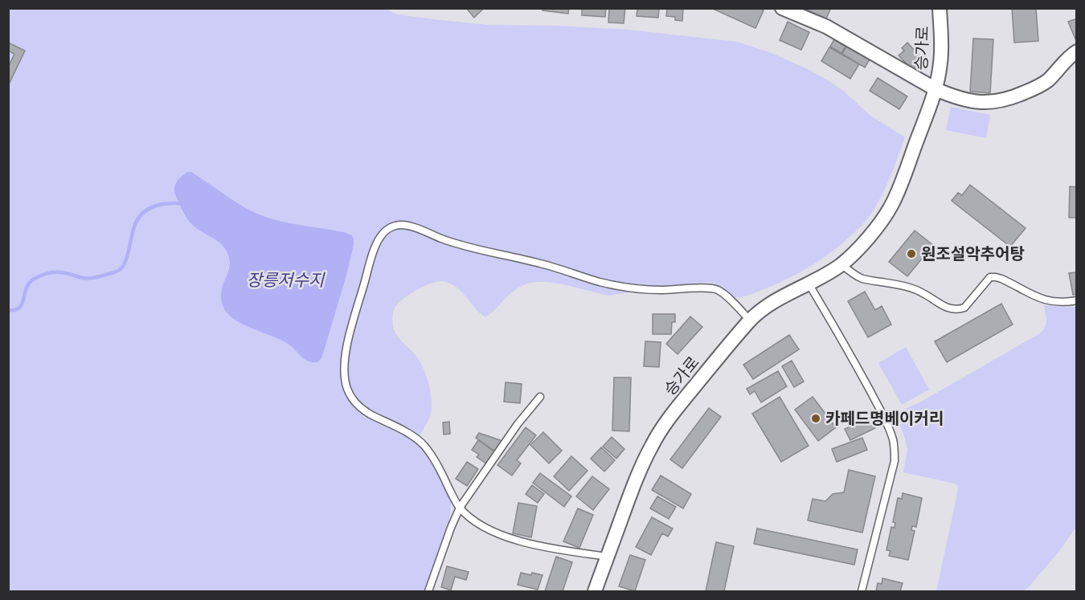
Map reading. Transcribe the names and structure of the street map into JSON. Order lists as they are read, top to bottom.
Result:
{
  "streets": {
    "street": ["승가로"]
  },
  "water": ["장릉저수지"],
  "places": ["원조설악추어탕", "카페드명베이커리"]
}
